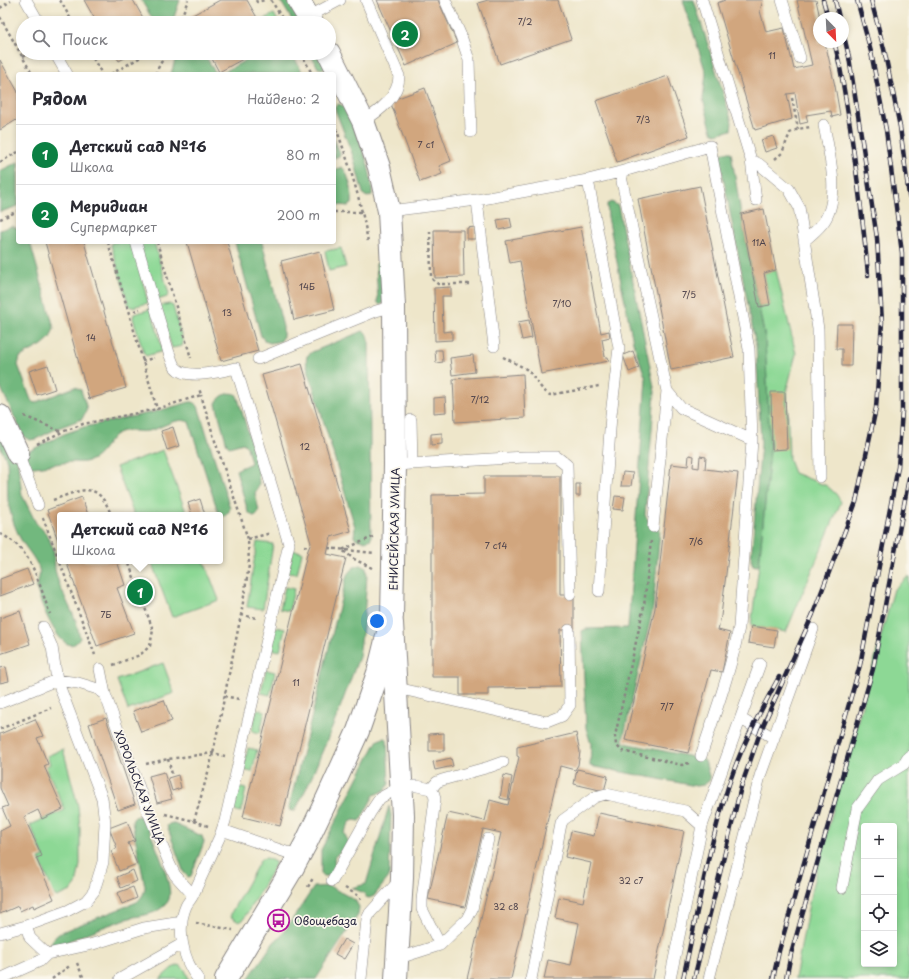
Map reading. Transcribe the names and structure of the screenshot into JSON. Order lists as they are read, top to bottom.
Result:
{
  "streets": {
    "main road": ["ЕНИСЕЙСКАЯ УЛИЦА"],
    "lane": ["ХОРОЛЬСКАЯ УЛИЦА"]
  },
  "places": {
    "bus stop": ["Овощебаза"]
  },
  "house_numbers": [
    "7/2",
    "11",
    "7/3",
    "7 с1",
    "11А",
    "14Б",
    "7/5",
    "7/10",
    "13",
    "14",
    "7/12",
    "12",
    "7/6",
    "7 с14",
    "7Б",
    "11",
    "7/7",
    "32 с7",
    "32 с8"
  ],
  "north": "bottom right",
  "page": {
    "search": "Поиск",
    "pins": ["2", "1"],
    "heading": ["Рядом", "Найдено: 2"],
    "list": [
      {
        "mark": "1",
        "name": "Детский сад №16",
        "note": "Школа",
        "value": "80 m"
      },
      {
        "mark": "2",
        "name": "Меридиан",
        "note": "Супермаркет",
        "value": "200 m"
      }
    ],
    "popup": ["Детский сад №16", "Школа"],
    "map_buttons": ["+", "−"]
  }
}
